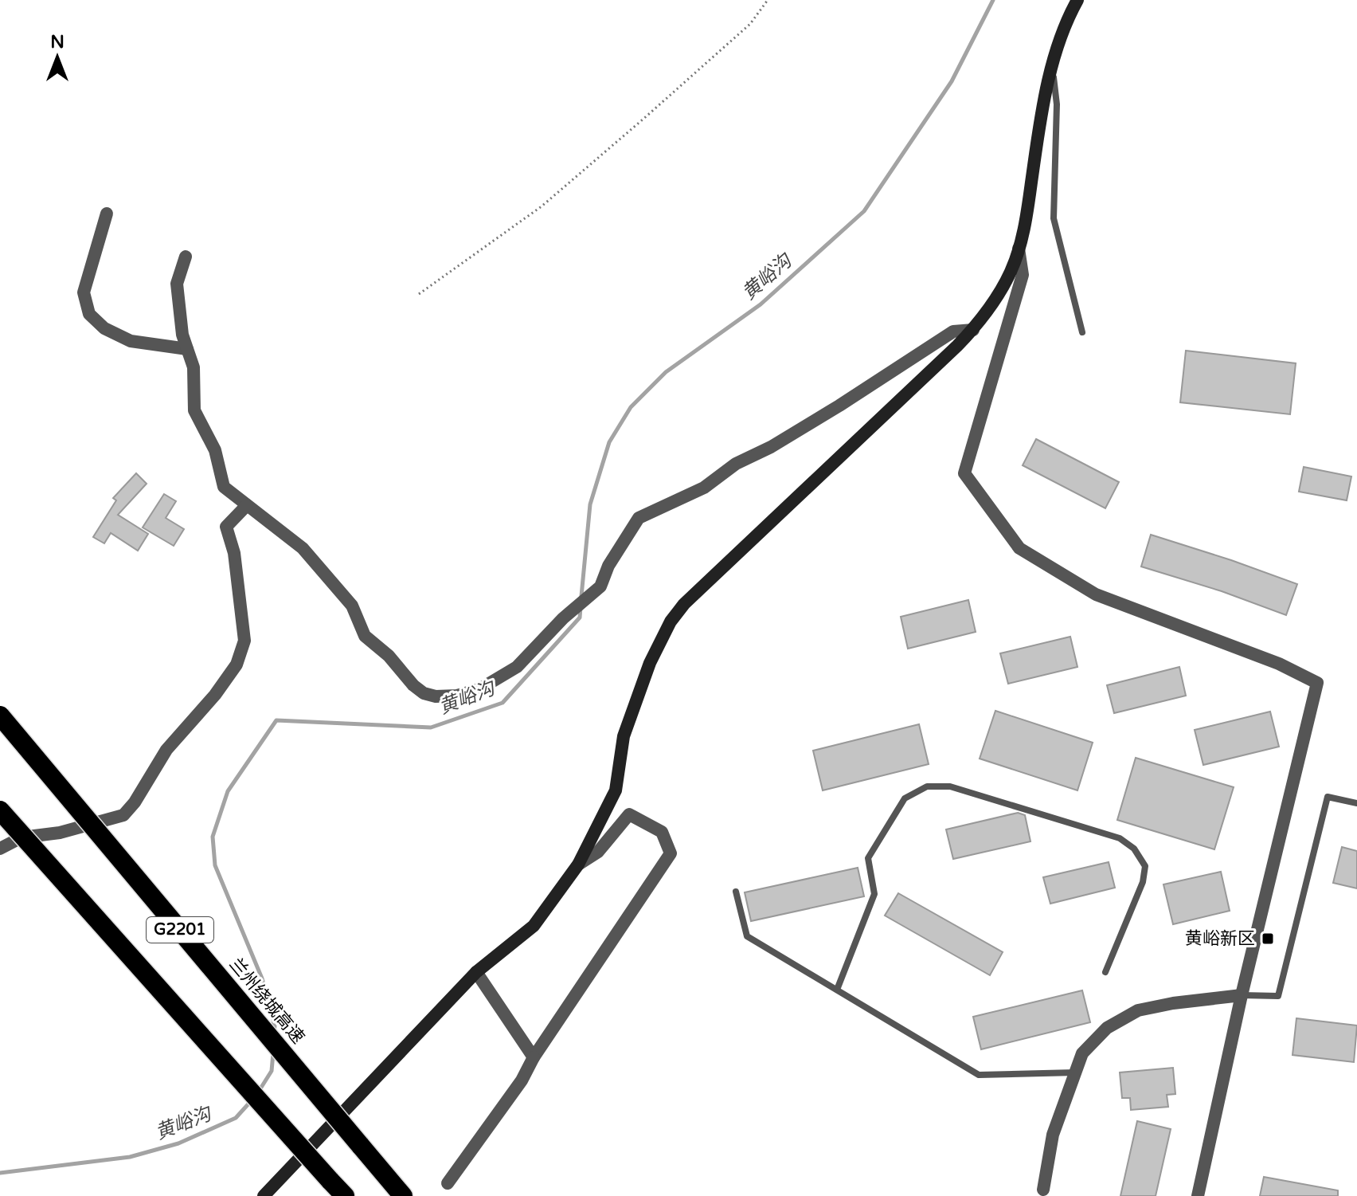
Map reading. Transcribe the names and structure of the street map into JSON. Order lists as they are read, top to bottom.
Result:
{
  "streets": {
    "highway": ["G2201", "兰州绕城高速"]
  },
  "water": ["黄峪沟"],
  "places": {
    "transit": ["黄峪新区"]
  },
  "north": "top"
}
